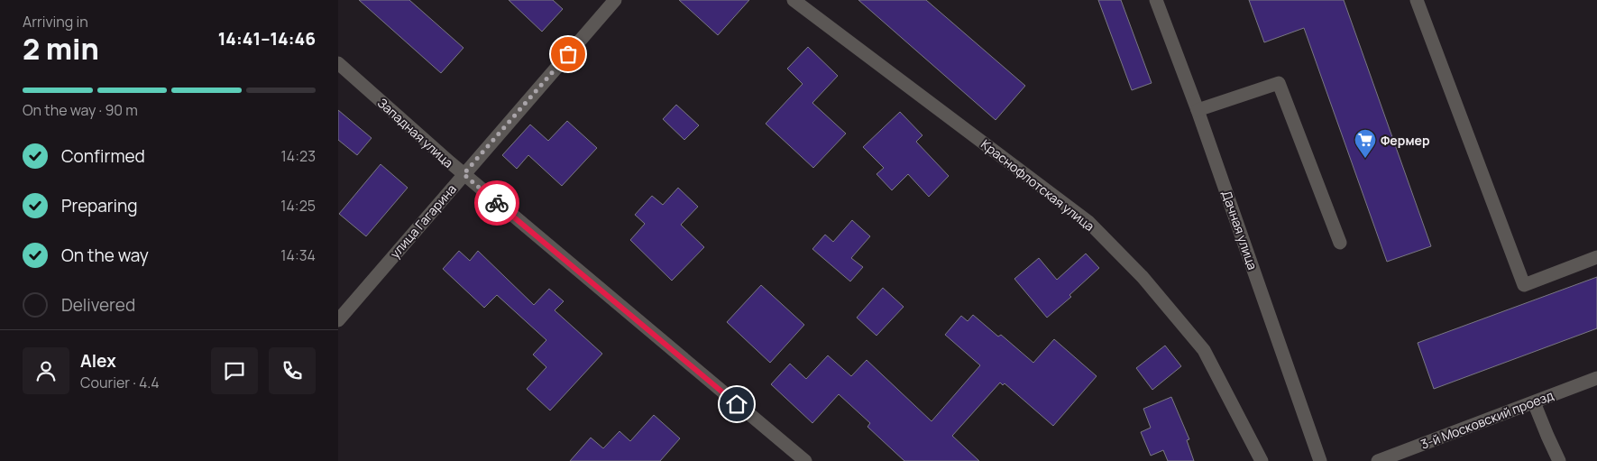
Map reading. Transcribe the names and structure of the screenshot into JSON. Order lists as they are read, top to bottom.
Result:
{
  "streets": {
    "street": [
      "Западная улица",
      "Краснофлотская улица",
      "улица Гагарина",
      "Дачная улица",
      "3-й Московский проезд"
    ]
  },
  "crossings": [
    ["Западная улица", "улица Гагарина"]
  ],
  "places": {
    "supermarket": ["Фермер"]
  },
  "page": {
    "heading": ["2 min", "Arriving in", "14:41–14:46"],
    "panel": ["Alex", "Courier · 4.4"],
    "bar": "On the way · 90 m",
    "list": [
      ["Confirmed", "14:23"],
      ["Preparing", "14:25"],
      ["On the way", "14:34"],
      "Delivered"
    ]
  }
}
